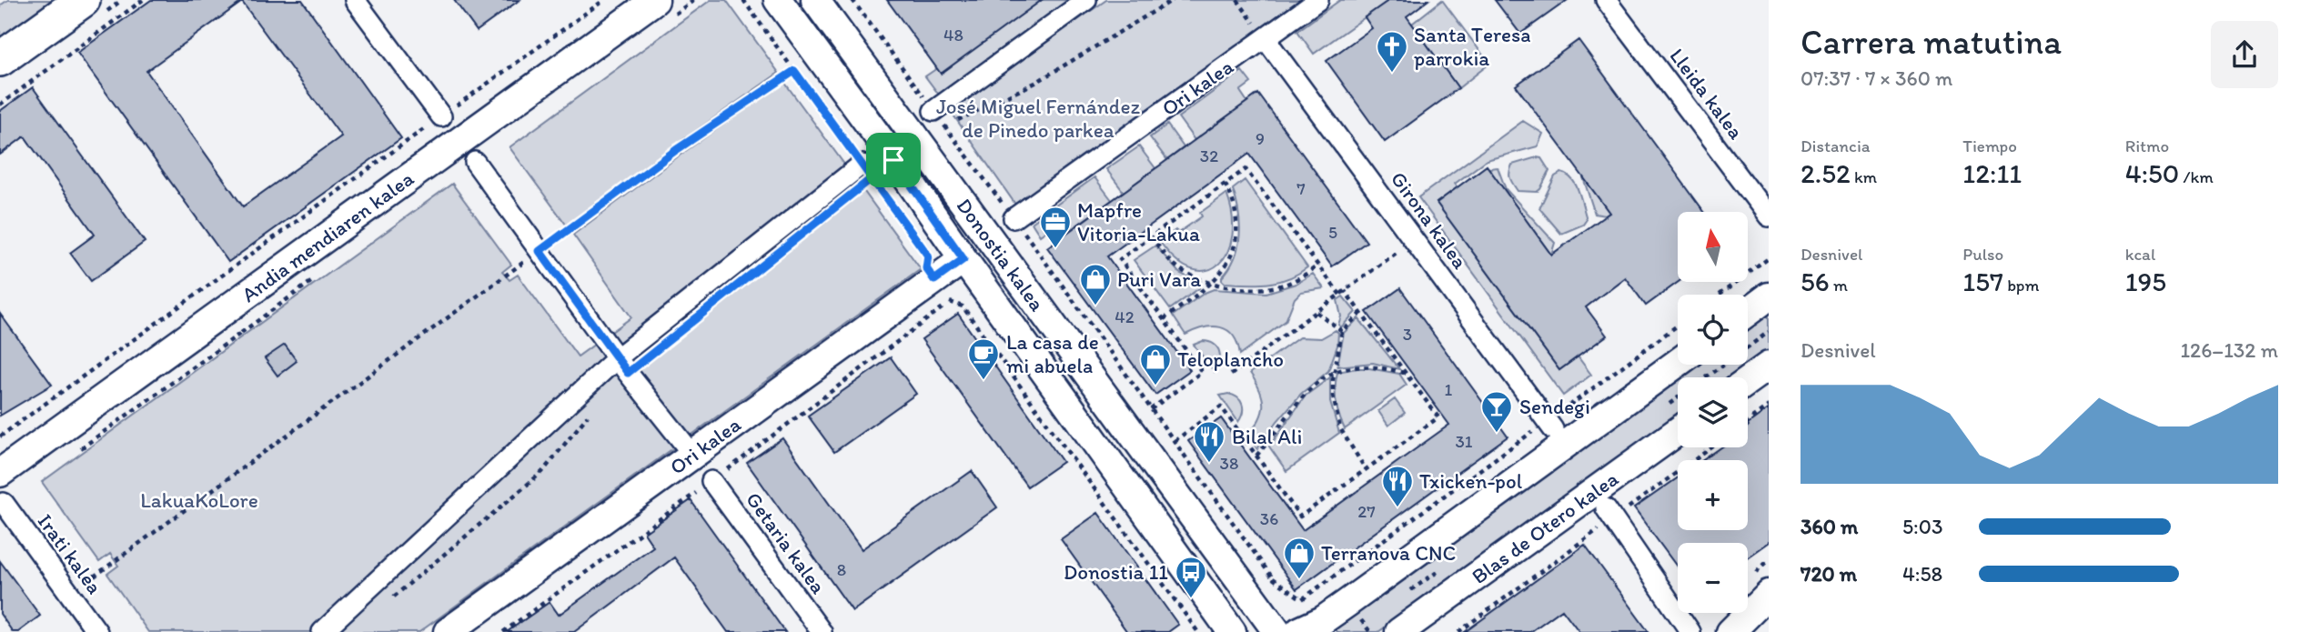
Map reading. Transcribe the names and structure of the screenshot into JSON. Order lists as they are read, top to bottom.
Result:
{
  "streets": {
    "street": [
      "Ori kalea",
      "Lleida kalea",
      "Girona kalea",
      "Andia mendiaren kalea",
      "Donostia kalea",
      "Blas de Otero kalea",
      "Getaria kalea",
      "Irati kalea"
    ]
  },
  "crossings": [
    ["Ori kalea", "Girona kalea"],
    ["Ori kalea", "Donostia kalea"]
  ],
  "parks": ["José Miguel Fernández de Pinedo parkea", "LakuaKoLore"],
  "places": {
    "church": ["Santa Teresa parrokia"],
    "office": ["Mapfre Vitoria-Lakua"],
    "shop": ["Puri Vara", "Teloplancho", "Terranova CNC"],
    "cafe": ["La casa de mi abuela"],
    "bar": ["Sendegi"],
    "restaurant": ["Bilal Ali", "Txicken-pol"],
    "bus stop": ["Donostia 11"]
  },
  "house_numbers": [
    "48",
    "9",
    "32",
    "7",
    "5",
    "42",
    "3",
    "1",
    "31",
    "38",
    "27",
    "36",
    "8"
  ],
  "north": "top",
  "page": {
    "heading": ["Carrera matutina", "07:37 · 7 × 360 m"],
    "stats": [
      ["Distancia", "2.52 km"],
      ["Tiempo", "12:11"],
      ["Ritmo", "4:50 /km"],
      ["Desnivel", "56 m"],
      ["Pulso", "157 bpm"],
      ["kcal", "195"]
    ],
    "map_buttons": ["+", "−"],
    "chart": ["Desnivel", "126–132 m"],
    "list": [
      {
        "name": "360 m",
        "note": "5:03"
      },
      {
        "name": "720 m",
        "note": "4:58"
      }
    ]
  }
}
